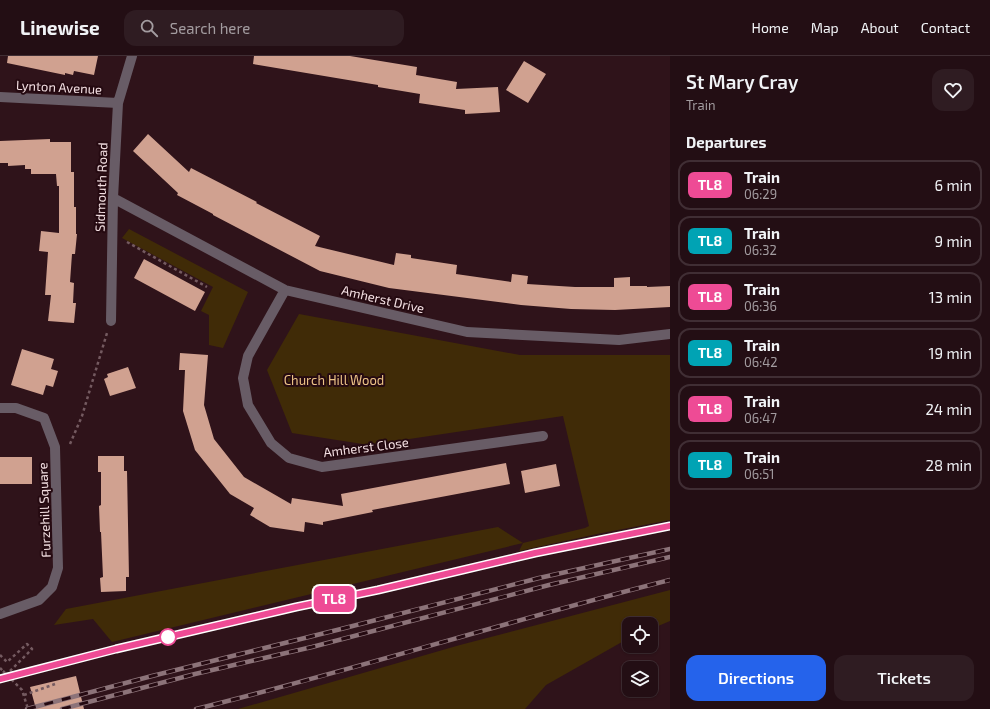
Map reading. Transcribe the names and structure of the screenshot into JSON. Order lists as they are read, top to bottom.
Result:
{
  "streets": {
    "street": [
      "Lynton Avenue",
      "Sidmouth Road",
      "Amherst Drive",
      "Amherst Close",
      "Furzehill Square"
    ]
  },
  "crossings": [
    ["Lynton Avenue", "Sidmouth Road"],
    ["Sidmouth Road", "Amherst Drive"],
    ["Amherst Drive", "Amherst Close"]
  ],
  "parks": ["Church Hill Wood"],
  "page": {
    "header": "Linewise",
    "search": "Search here",
    "nav": [
      "Home",
      "Map",
      "About",
      "Contact"
    ],
    "on_map": "TL8",
    "heading": [
      ["St Mary Cray", "Train"],
      "Departures"
    ],
    "list": [
      {
        "mark": "TL8",
        "name": "Train",
        "note": "06:29",
        "value": "6 min"
      },
      {
        "mark": "TL8",
        "name": "Train",
        "note": "06:32",
        "value": "9 min"
      },
      {
        "mark": "TL8",
        "name": "Train",
        "note": "06:36",
        "value": "13 min"
      },
      {
        "mark": "TL8",
        "name": "Train",
        "note": "06:42",
        "value": "19 min"
      },
      {
        "mark": "TL8",
        "name": "Train",
        "note": "06:47",
        "value": "24 min"
      },
      {
        "mark": "TL8",
        "name": "Train",
        "note": "06:51",
        "value": "28 min"
      }
    ],
    "buttons": ["Directions", "Tickets"]
  }
}
